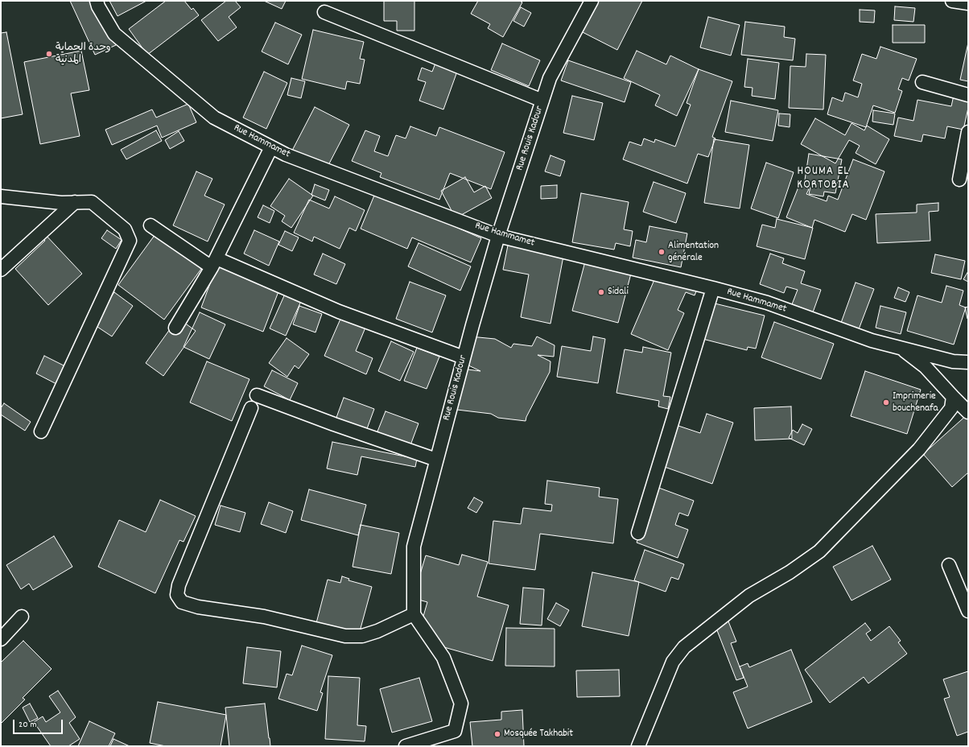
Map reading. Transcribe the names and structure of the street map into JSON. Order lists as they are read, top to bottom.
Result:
{
  "streets": {
    "street": ["Rue Rouis Kadour", "Rue Hammamet"]
  },
  "crossings": [
    ["Rue Rouis Kadour", "Rue Hammamet"]
  ],
  "districts": ["HOUMA EL KORTOBIA"],
  "places": [
    "وحدة الحماية المدنية",
    "Alimentation générale",
    "Sidali",
    "Imprimerie bouchenafa",
    "Mosquée Takhabit"
  ],
  "scale_bar": "20 m"
}
